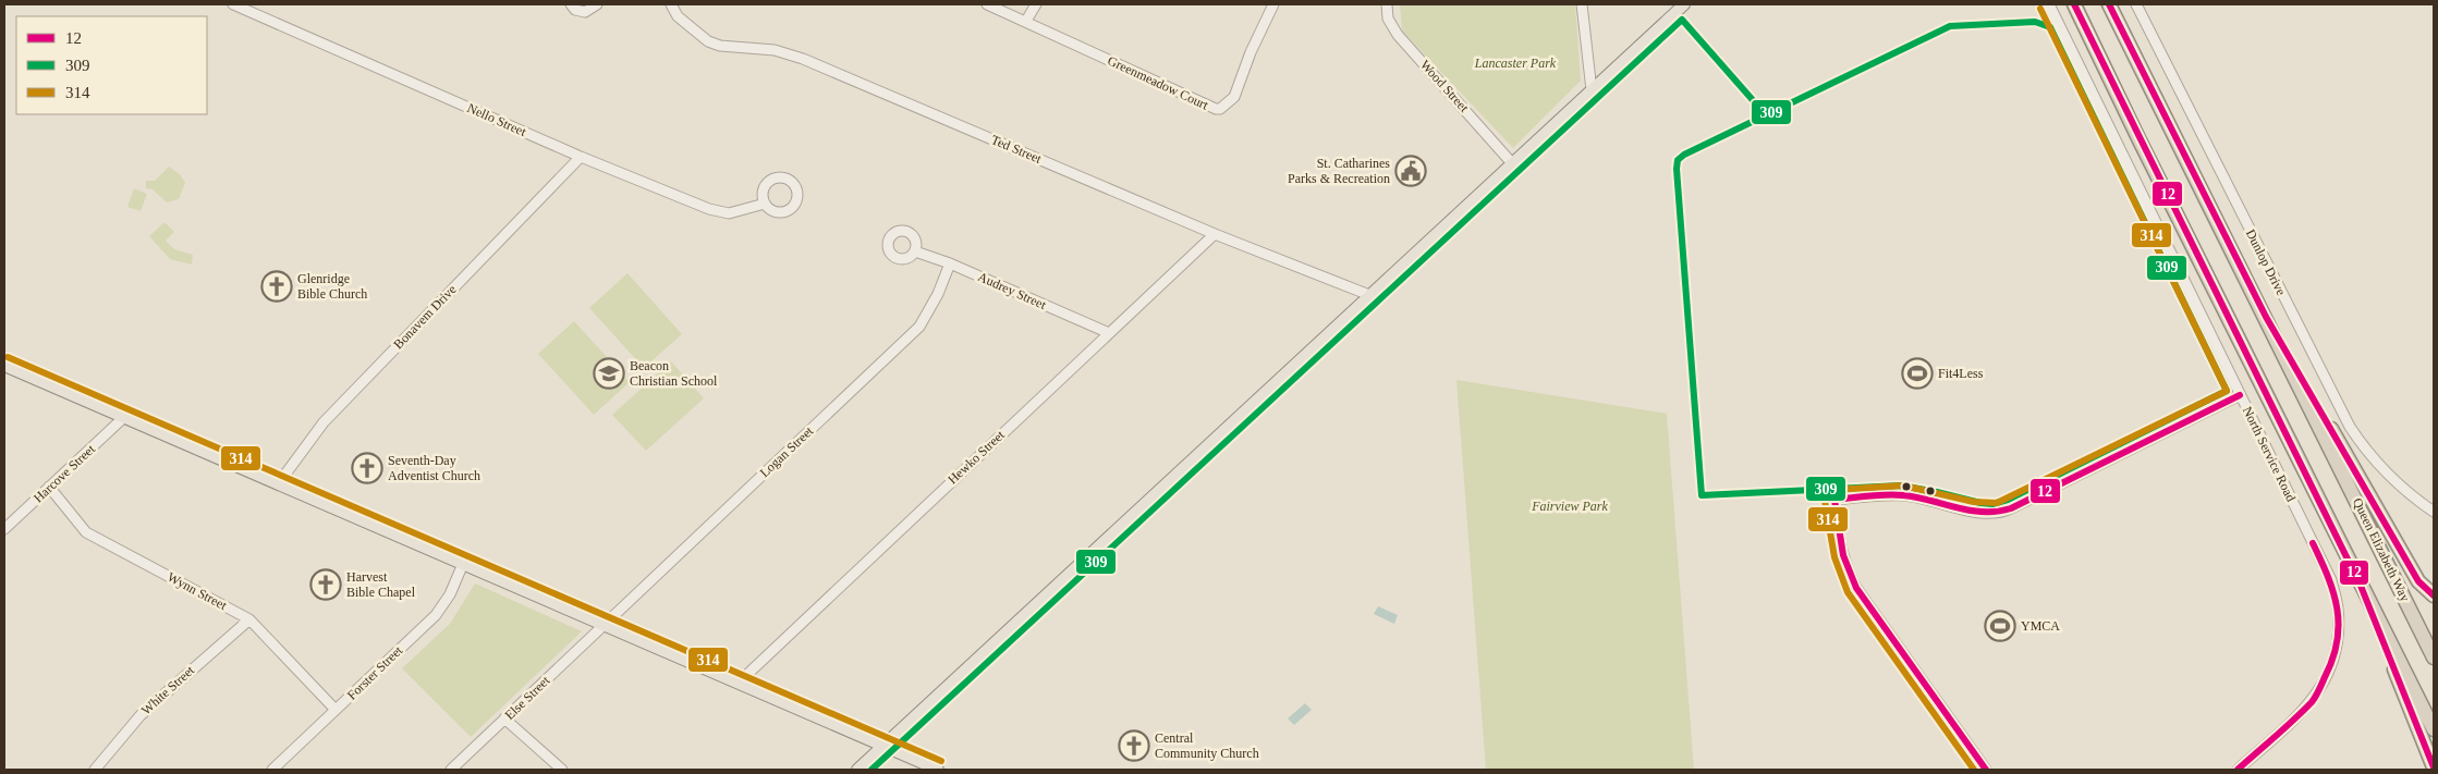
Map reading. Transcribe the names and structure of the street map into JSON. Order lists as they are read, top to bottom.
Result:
{
  "streets": {
    "highway": ["Queen Elizabeth Way"],
    "street": [
      "Greenmeadow Court",
      "Wood Street",
      "Nello Street",
      "Ted Street",
      "Dunlop Drive",
      "Audrey Street",
      "Bonavem Drive",
      "Logan Street",
      "North Service Road",
      "Hewko Street",
      "Harcove Street",
      "Wynn Street",
      "Forster Street",
      "White Street",
      "Else Street"
    ]
  },
  "crossings": [
    ["Nello Street", "Bonavem Drive"],
    ["Ted Street", "Hewko Street"],
    ["Audrey Street", "Logan Street"],
    ["Audrey Street", "Hewko Street"],
    ["Logan Street", "Else Street"],
    ["Harcove Street", "Wynn Street"],
    ["Wynn Street", "Forster Street"],
    ["Wynn Street", "White Street"]
  ],
  "parks": ["Lancaster Park", "Fairview Park"],
  "places": {
    "public building": ["St. Catharines Parks & Recreation"],
    "church": [
      "Glenridge Bible Church",
      "Seventh-Day Adventist Church",
      "Harvest Bible Chapel",
      "Central Community Church"
    ],
    "school or university": ["Beacon Christian School"],
    "sports": ["Fit4Less", "YMCA"]
  },
  "lines": ["transit line 12", "transit line 314", "transit line 309"],
  "legend": ["12", "309", "314"]
}
